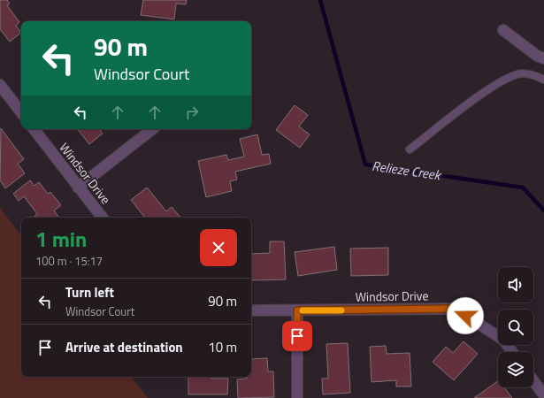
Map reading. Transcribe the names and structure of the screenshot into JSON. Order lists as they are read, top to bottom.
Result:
{
  "streets": {
    "street": ["Windsor Drive"]
  },
  "water": ["Relieze Creek"],
  "page": {
    "turn": ["90 m", "Windsor Court"],
    "heading": ["1 min", "100 m · 15:17"],
    "list": [
      {
        "name": "Turn left",
        "note": "Windsor Court",
        "value": "90 m"
      },
      {
        "name": "Arrive at destination",
        "value": "10 m"
      }
    ]
  }
}
